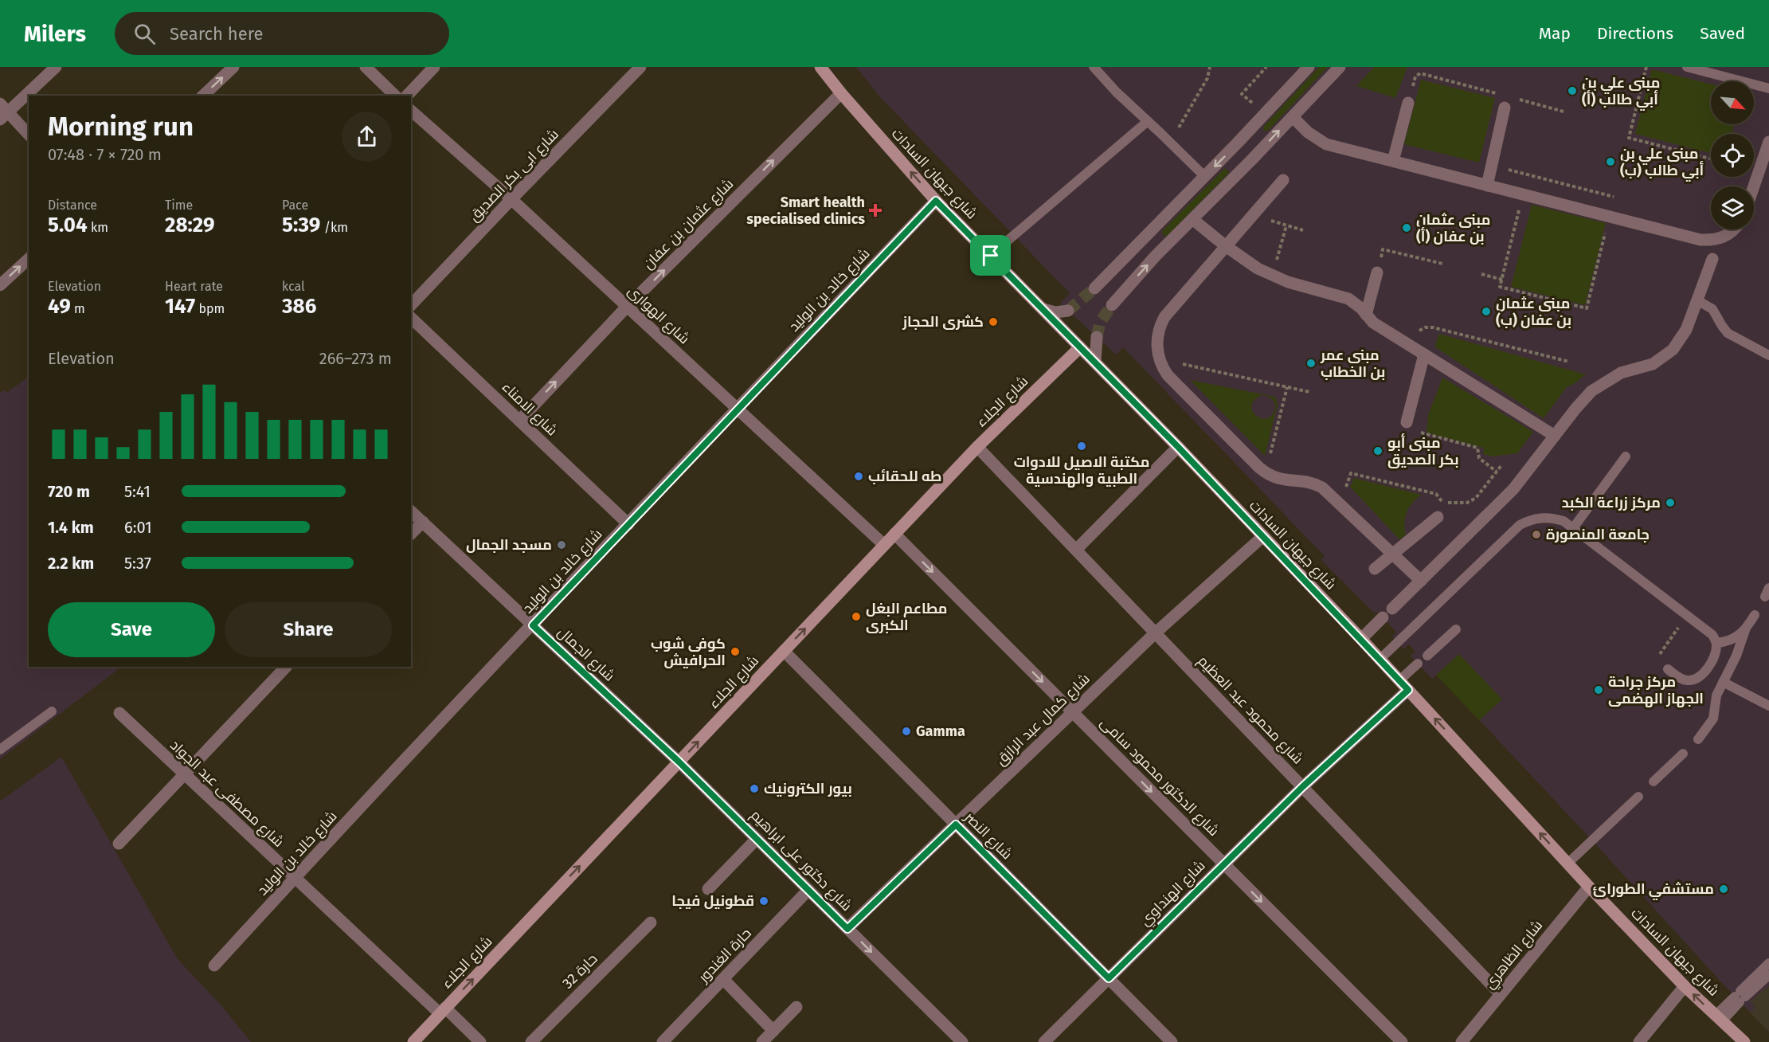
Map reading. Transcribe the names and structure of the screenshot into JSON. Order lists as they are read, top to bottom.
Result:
{
  "streets": {
    "main road": ["شارع جيهان السادات", "شارع الجلاء"],
    "street": [
      "شارع ابى بكر الصديق",
      "شارع عثمان بن عفان",
      "شارع خالد بن الوليد",
      "شارع الهوارى",
      "شارع الامناء",
      "شارع الجمال",
      "شارع محمود عبد العظيم",
      "شارع كمال عبد الرازق",
      "شارع الدكتور محمود سامى",
      "شارع مصطفى عبد الجواد",
      "شارع النصر",
      "شارع دكتور على ابراهيم",
      "شارع الهنداوي",
      "شارع الظاهري",
      "حارة الغندور",
      "حارة 32"
    ]
  },
  "crossings": [
    ["شارع جيهان السادات", "شارع عثمان بن عفان"],
    ["شارع جيهان السادات", "شارع خالد بن الوليد"],
    ["شارع جيهان السادات", "شارع الجلاء"],
    ["شارع جيهان السادات", "شارع كمال عبد الرازق"],
    ["شارع جيهان السادات", "شارع الهنداوي"],
    ["شارع جيهان السادات", "شارع الظاهري"],
    ["شارع ابى بكر الصديق", "شارع الهوارى"],
    ["شارع عثمان بن عفان", "شارع الهوارى"],
    ["شارع عثمان بن عفان", "شارع الامناء"],
    ["شارع خالد بن الوليد", "شارع الهوارى"],
    ["شارع خالد بن الوليد", "شارع الامناء"],
    ["شارع خالد بن الوليد", "شارع الجمال"],
    ["شارع خالد بن الوليد", "شارع مصطفى عبد الجواد"],
    ["شارع الهوارى", "شارع الجلاء"],
    ["شارع الجلاء", "شارع الجمال"],
    ["شارع الجلاء", "شارع محمود عبد العظيم"],
    ["شارع الجلاء", "شارع الدكتور محمود سامى"],
    ["شارع الجلاء", "شارع مصطفى عبد الجواد"],
    ["شارع الجلاء", "شارع النصر"],
    ["شارع الجلاء", "شارع دكتور على ابراهيم"],
    ["شارع الجمال", "شارع دكتور على ابراهيم"],
    ["شارع محمود عبد العظيم", "شارع كمال عبد الرازق"],
    ["شارع محمود عبد العظيم", "شارع الهنداوي"],
    ["شارع محمود عبد العظيم", "شارع الظاهري"],
    ["شارع كمال عبد الرازق", "شارع الدكتور محمود سامى"],
    ["شارع كمال عبد الرازق", "شارع النصر"],
    ["شارع كمال عبد الرازق", "شارع دكتور على ابراهيم"],
    ["شارع الدكتور محمود سامى", "شارع الهنداوي"],
    ["شارع النصر", "شارع الهنداوي"],
    ["شارع دكتور على ابراهيم", "حارة الغندور"]
  ],
  "one_way": [
    "شارع عثمان بن عفان",
    "شارع الجلاء",
    "شارع الدكتور محمود سامى",
    "شارع دكتور على ابراهيم"
  ],
  "places": {
    "other": [
      "مبنى علي بن أبي طالب (أ)",
      "مبنى علي بن أبي طالب (ب)",
      "مبنى عثمان بن عفان (أ)",
      "مبنى عثمان بن عفان (ب)",
      "كشرى الحجاز",
      "مبنى عمر بن الخطاب",
      "مكتبة الاصيل للادوات الطبية والهندسية",
      "مبنى أبو بكر الصديق",
      "طه للحقائب",
      "مركز زراعة الكبد",
      "جامعة المنصورة",
      "مسجد الجمال",
      "مطاعم البغل الكبرى",
      "كوفى شوب الحرافيش",
      "مركز جراحة الجهاز الهضمى",
      "Gamma",
      "بيور الكترونيك",
      "مستشفي الطورائ",
      "قطونيل فيجا"
    ],
    "health": ["Smart health specialised clinics"]
  },
  "north": "bottom right",
  "page": {
    "header": "Milers",
    "search": "Search here",
    "nav": ["Map", "Directions", "Saved"],
    "heading": ["Morning run", "07:48 · 7 × 720 m"],
    "stats": [
      ["Distance", "5.04 km"],
      ["Time", "28:29"],
      ["Pace", "5:39 /km"],
      ["Elevation", "49 m"],
      ["Heart rate", "147 bpm"],
      ["kcal", "386"]
    ],
    "chart": ["Elevation", "266–273 m"],
    "list": [
      {
        "name": "720 m",
        "note": "5:41"
      },
      {
        "name": "1.4 km",
        "note": "6:01"
      },
      {
        "name": "2.2 km",
        "note": "5:37"
      }
    ],
    "buttons": ["Save", "Share"]
  }
}
